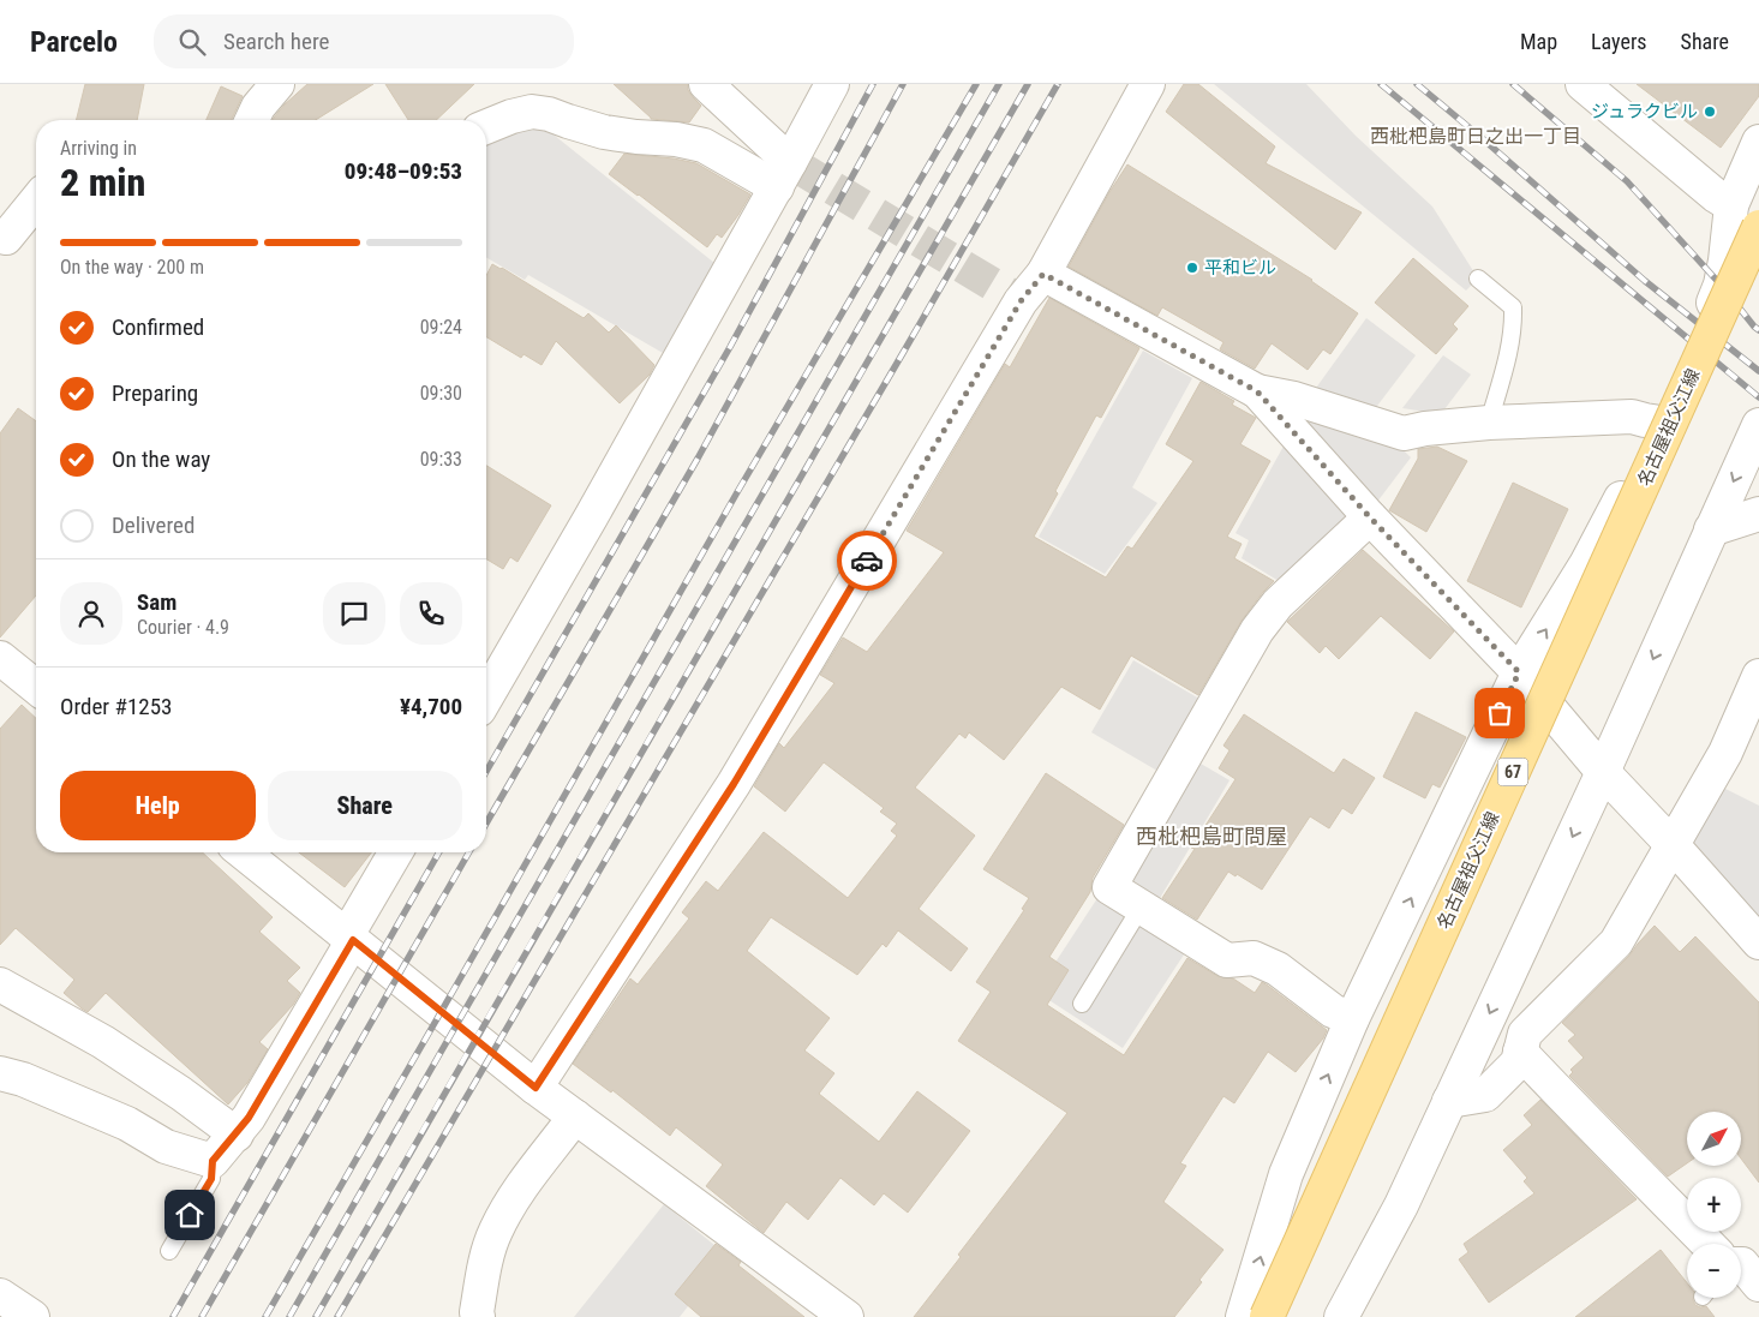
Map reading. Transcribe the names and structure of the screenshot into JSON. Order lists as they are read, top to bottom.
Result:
{
  "streets": {
    "main road": ["名古屋祖父江線", "67"]
  },
  "districts": ["西枇杷島町日之出一丁目", "西枇杷島町問屋"],
  "places": ["ジュラクビル", "平和ビル"],
  "north": "top right",
  "page": {
    "header": "Parcelo",
    "search": "Search here",
    "nav": ["Map", "Layers", "Share"],
    "heading": ["2 min", "Arriving in", "09:48–09:53"],
    "panel": [
      "Sam",
      "Courier · 4.9",
      "Order #1253",
      "¥4,700"
    ],
    "bar": "On the way · 200 m",
    "list": [
      ["Confirmed", "09:24"],
      ["Preparing", "09:30"],
      ["On the way", "09:33"],
      "Delivered"
    ],
    "buttons": ["Help", "Share"],
    "map_buttons": ["+", "−"]
  }
}
